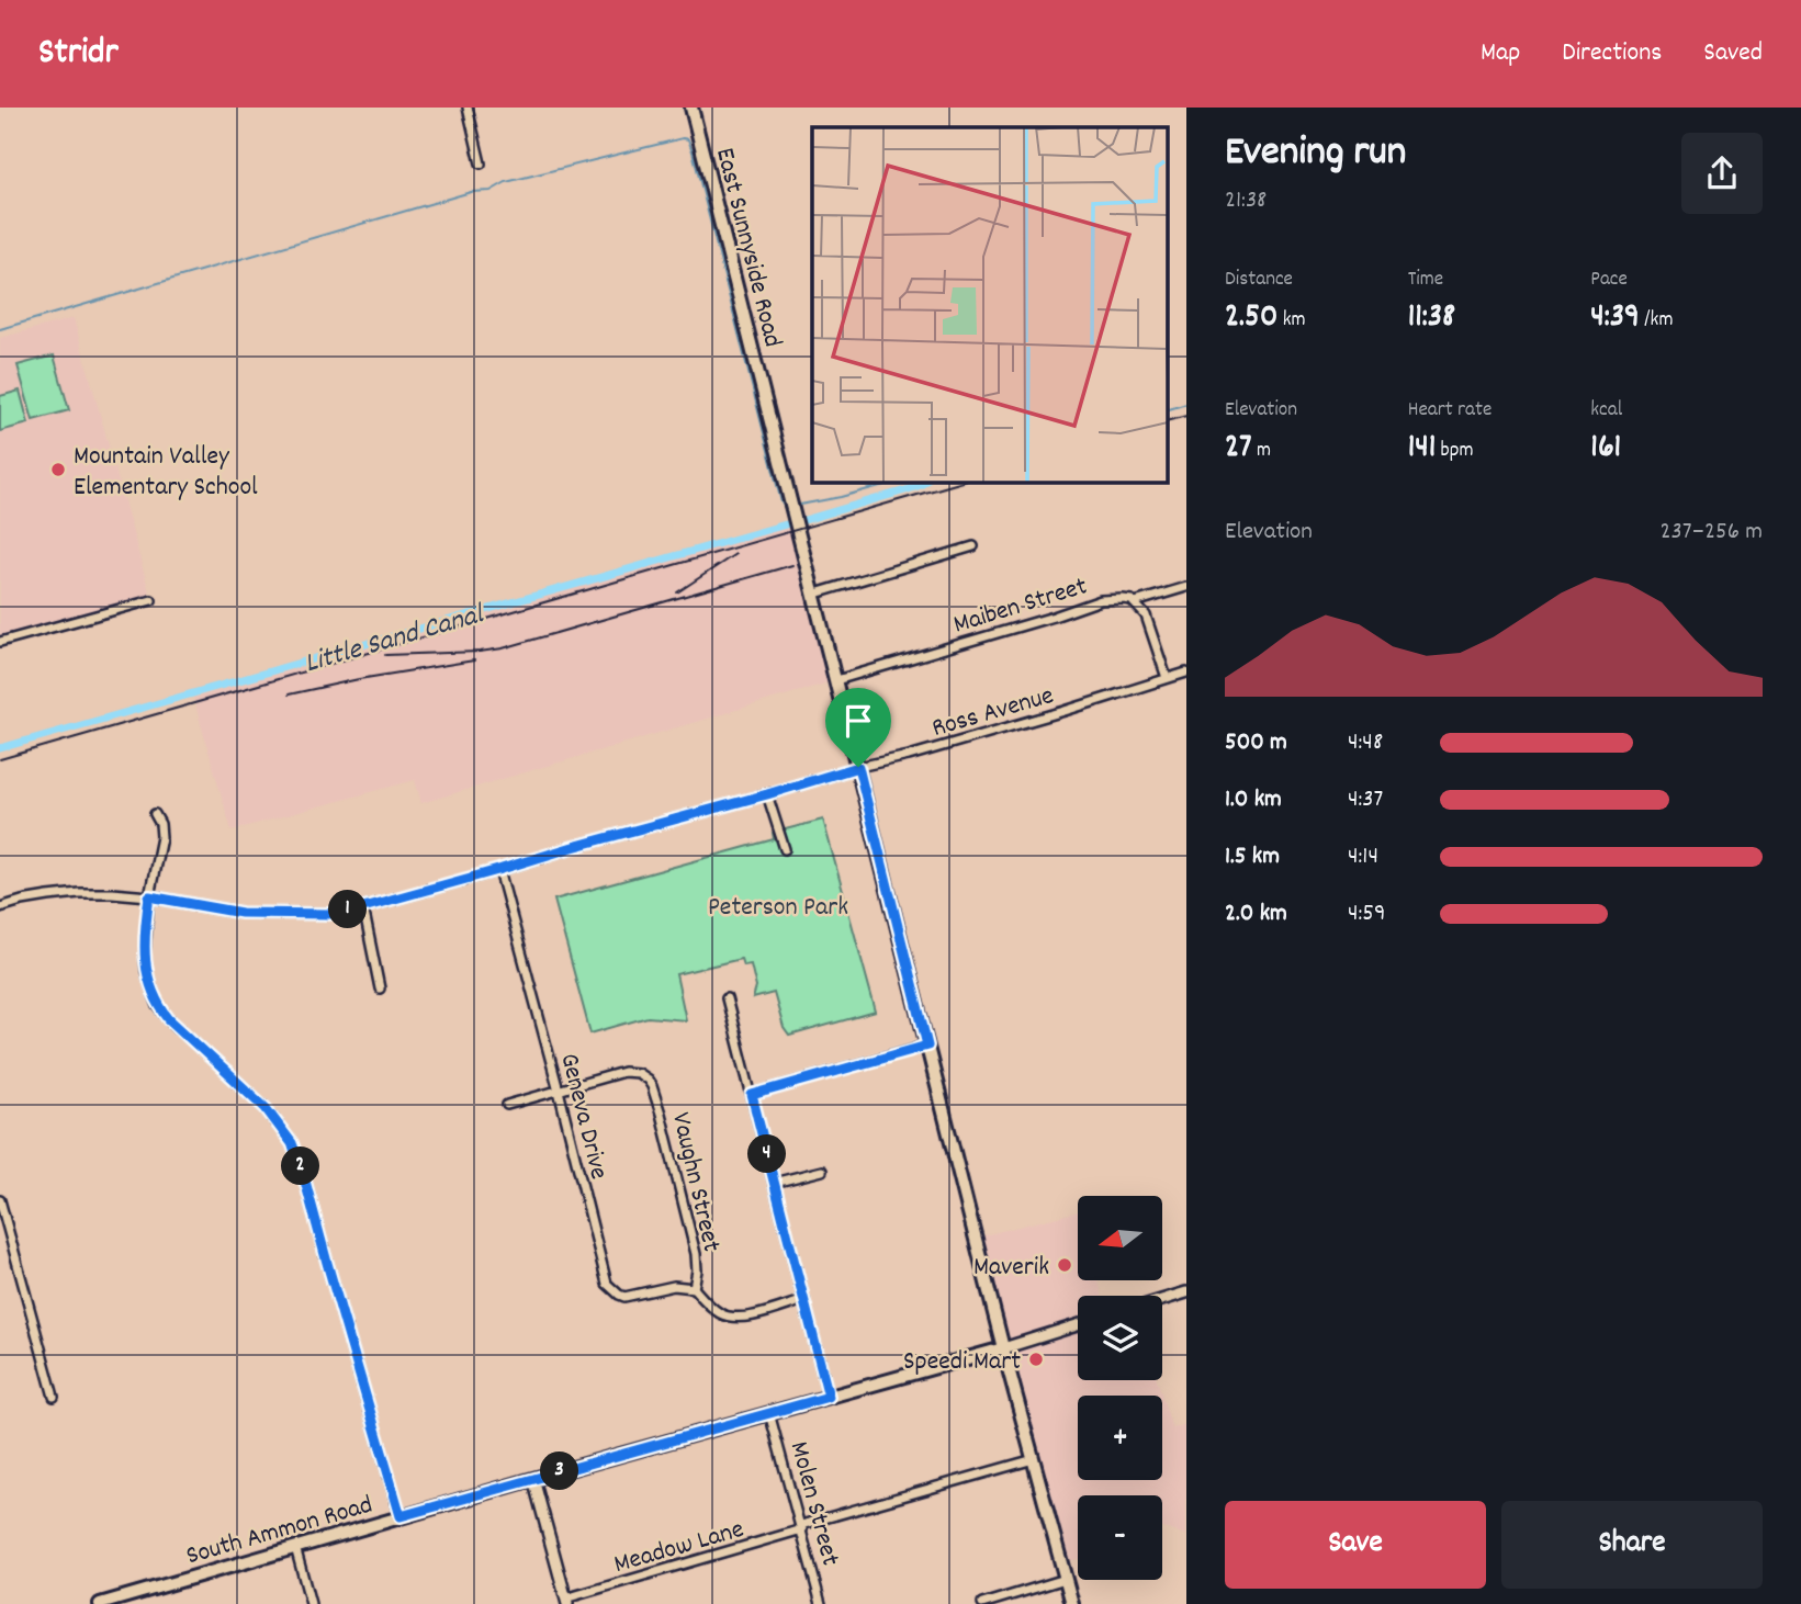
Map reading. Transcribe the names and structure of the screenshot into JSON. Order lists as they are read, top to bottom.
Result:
{
  "streets": {
    "main road": ["East Sunnyside Road", "South Ammon Road"],
    "street": [
      "Maiben Street",
      "Ross Avenue",
      "Geneva Drive",
      "Vaughn Street",
      "Molen Street",
      "Meadow Lane"
    ]
  },
  "crossings": [
    ["East Sunnyside Road", "Maiben Street"],
    ["East Sunnyside Road", "Ross Avenue"],
    ["East Sunnyside Road", "South Ammon Road"],
    ["East Sunnyside Road", "Meadow Lane"],
    ["Ross Avenue", "Geneva Drive"],
    ["Geneva Drive", "Vaughn Street"],
    ["Molen Street", "South Ammon Road"],
    ["Molen Street", "Meadow Lane"]
  ],
  "water": ["Little Sand Canal"],
  "parks": ["Peterson Park"],
  "places": ["Mountain Valley Elementary School", "Maverik", "Speedi Mart"],
  "north": "left",
  "page": {
    "header": "Stridr",
    "nav": ["Map", "Directions", "Saved"],
    "heading": ["Evening run", "21:38"],
    "stats": [
      ["Distance", "2.50 km"],
      ["Time", "11:38"],
      ["Pace", "4:39 /km"],
      ["Elevation", "27 m"],
      ["Heart rate", "141 bpm"],
      ["kcal", "161"]
    ],
    "chart": ["Elevation", "237–256 m"],
    "list": [
      {
        "name": "500 m",
        "note": "4:48"
      },
      {
        "name": "1.0 km",
        "note": "4:37"
      },
      {
        "name": "1.5 km",
        "note": "4:14"
      },
      {
        "name": "2.0 km",
        "note": "4:59"
      }
    ],
    "pins": [
      "1",
      "4",
      "2",
      "3"
    ],
    "map_buttons": ["+", "−"],
    "buttons": ["Save", "Share"]
  }
}
